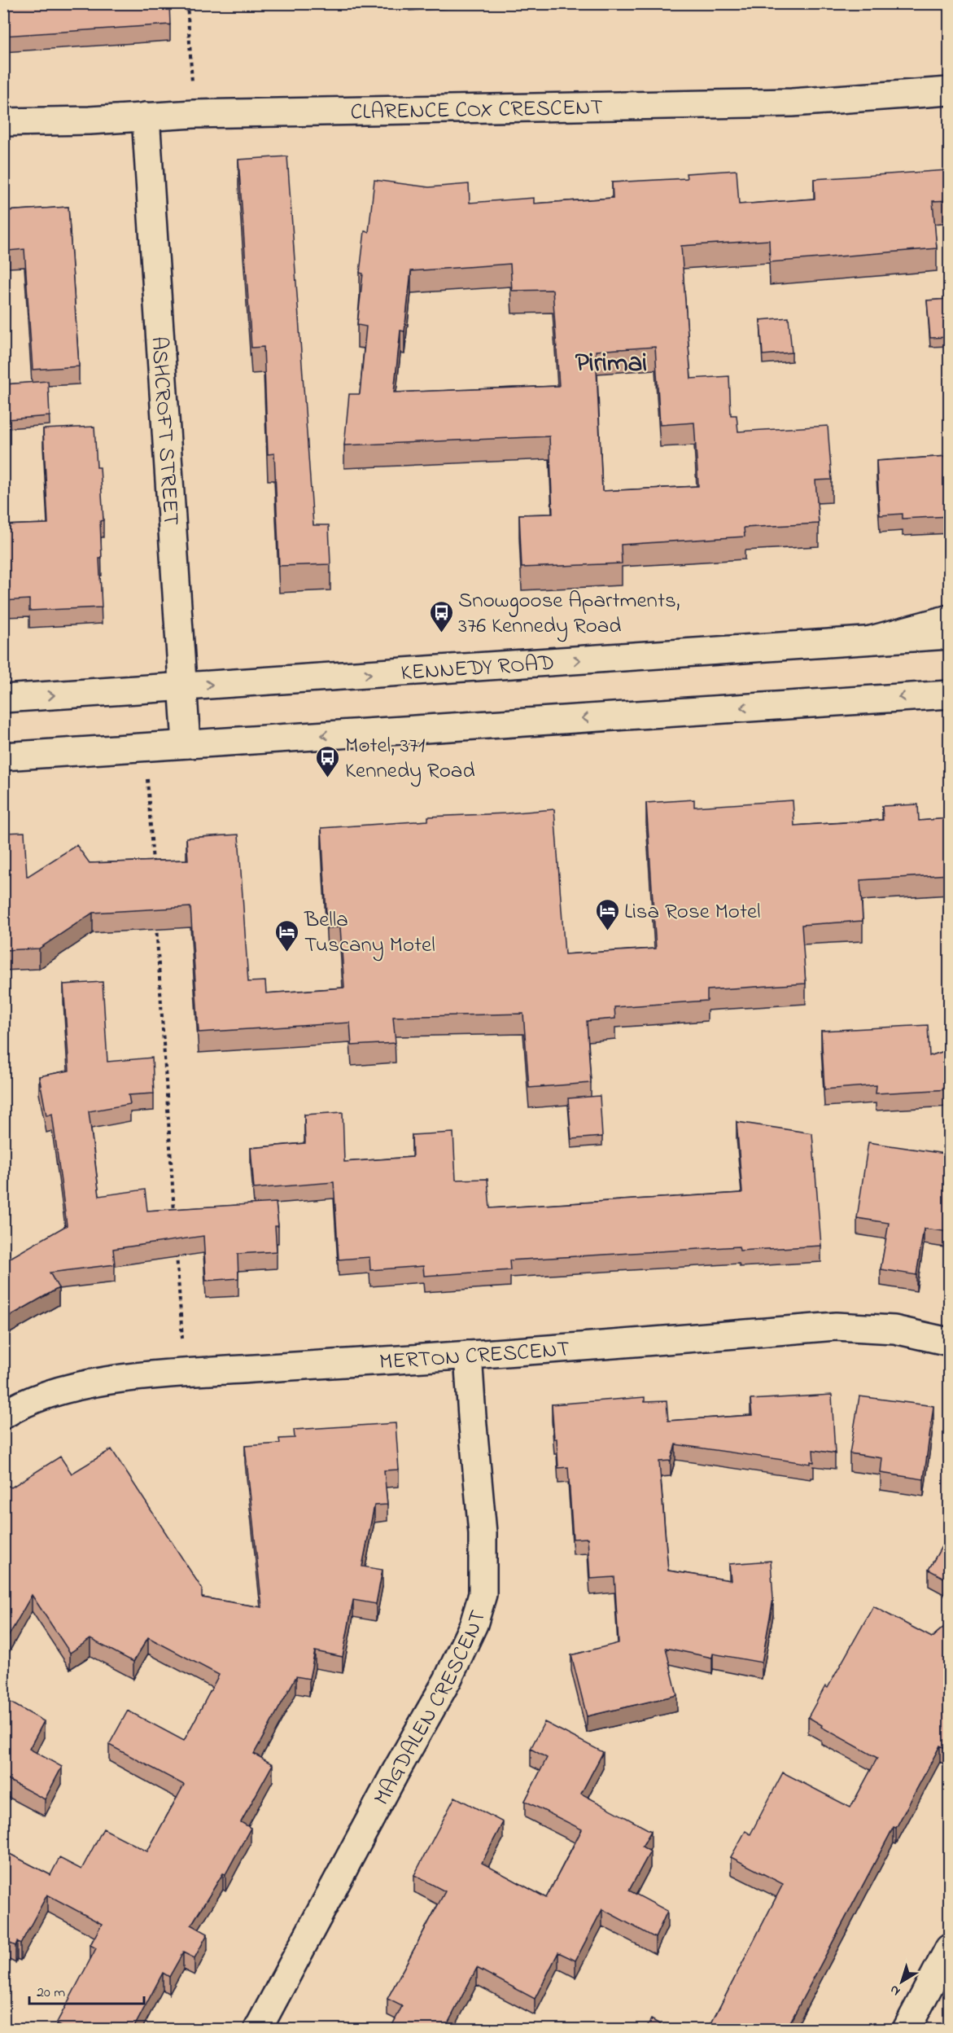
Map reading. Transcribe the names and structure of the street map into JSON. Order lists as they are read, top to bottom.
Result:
{
  "streets": {
    "main road": [
      "CLARENCE COX CRESCENT",
      "ASHCROFT STREET",
      "KENNEDY ROAD",
      "MERTON CRESCENT",
      "MAGDALEN CRESCENT"
    ]
  },
  "crossings": [
    ["CLARENCE COX CRESCENT", "ASHCROFT STREET"],
    ["ASHCROFT STREET", "KENNEDY ROAD"],
    ["MERTON CRESCENT", "MAGDALEN CRESCENT"]
  ],
  "districts": ["Pirimai"],
  "places": {
    "bus stop": ["Snowgoose Apartments, 376 Kennedy Road", "Motel, 371 Kennedy Road"],
    "hotel": ["Lisa Rose Motel", "Bella Tuscany Motel"]
  },
  "scale_bar": "20 m",
  "north": "bottom left"
}
